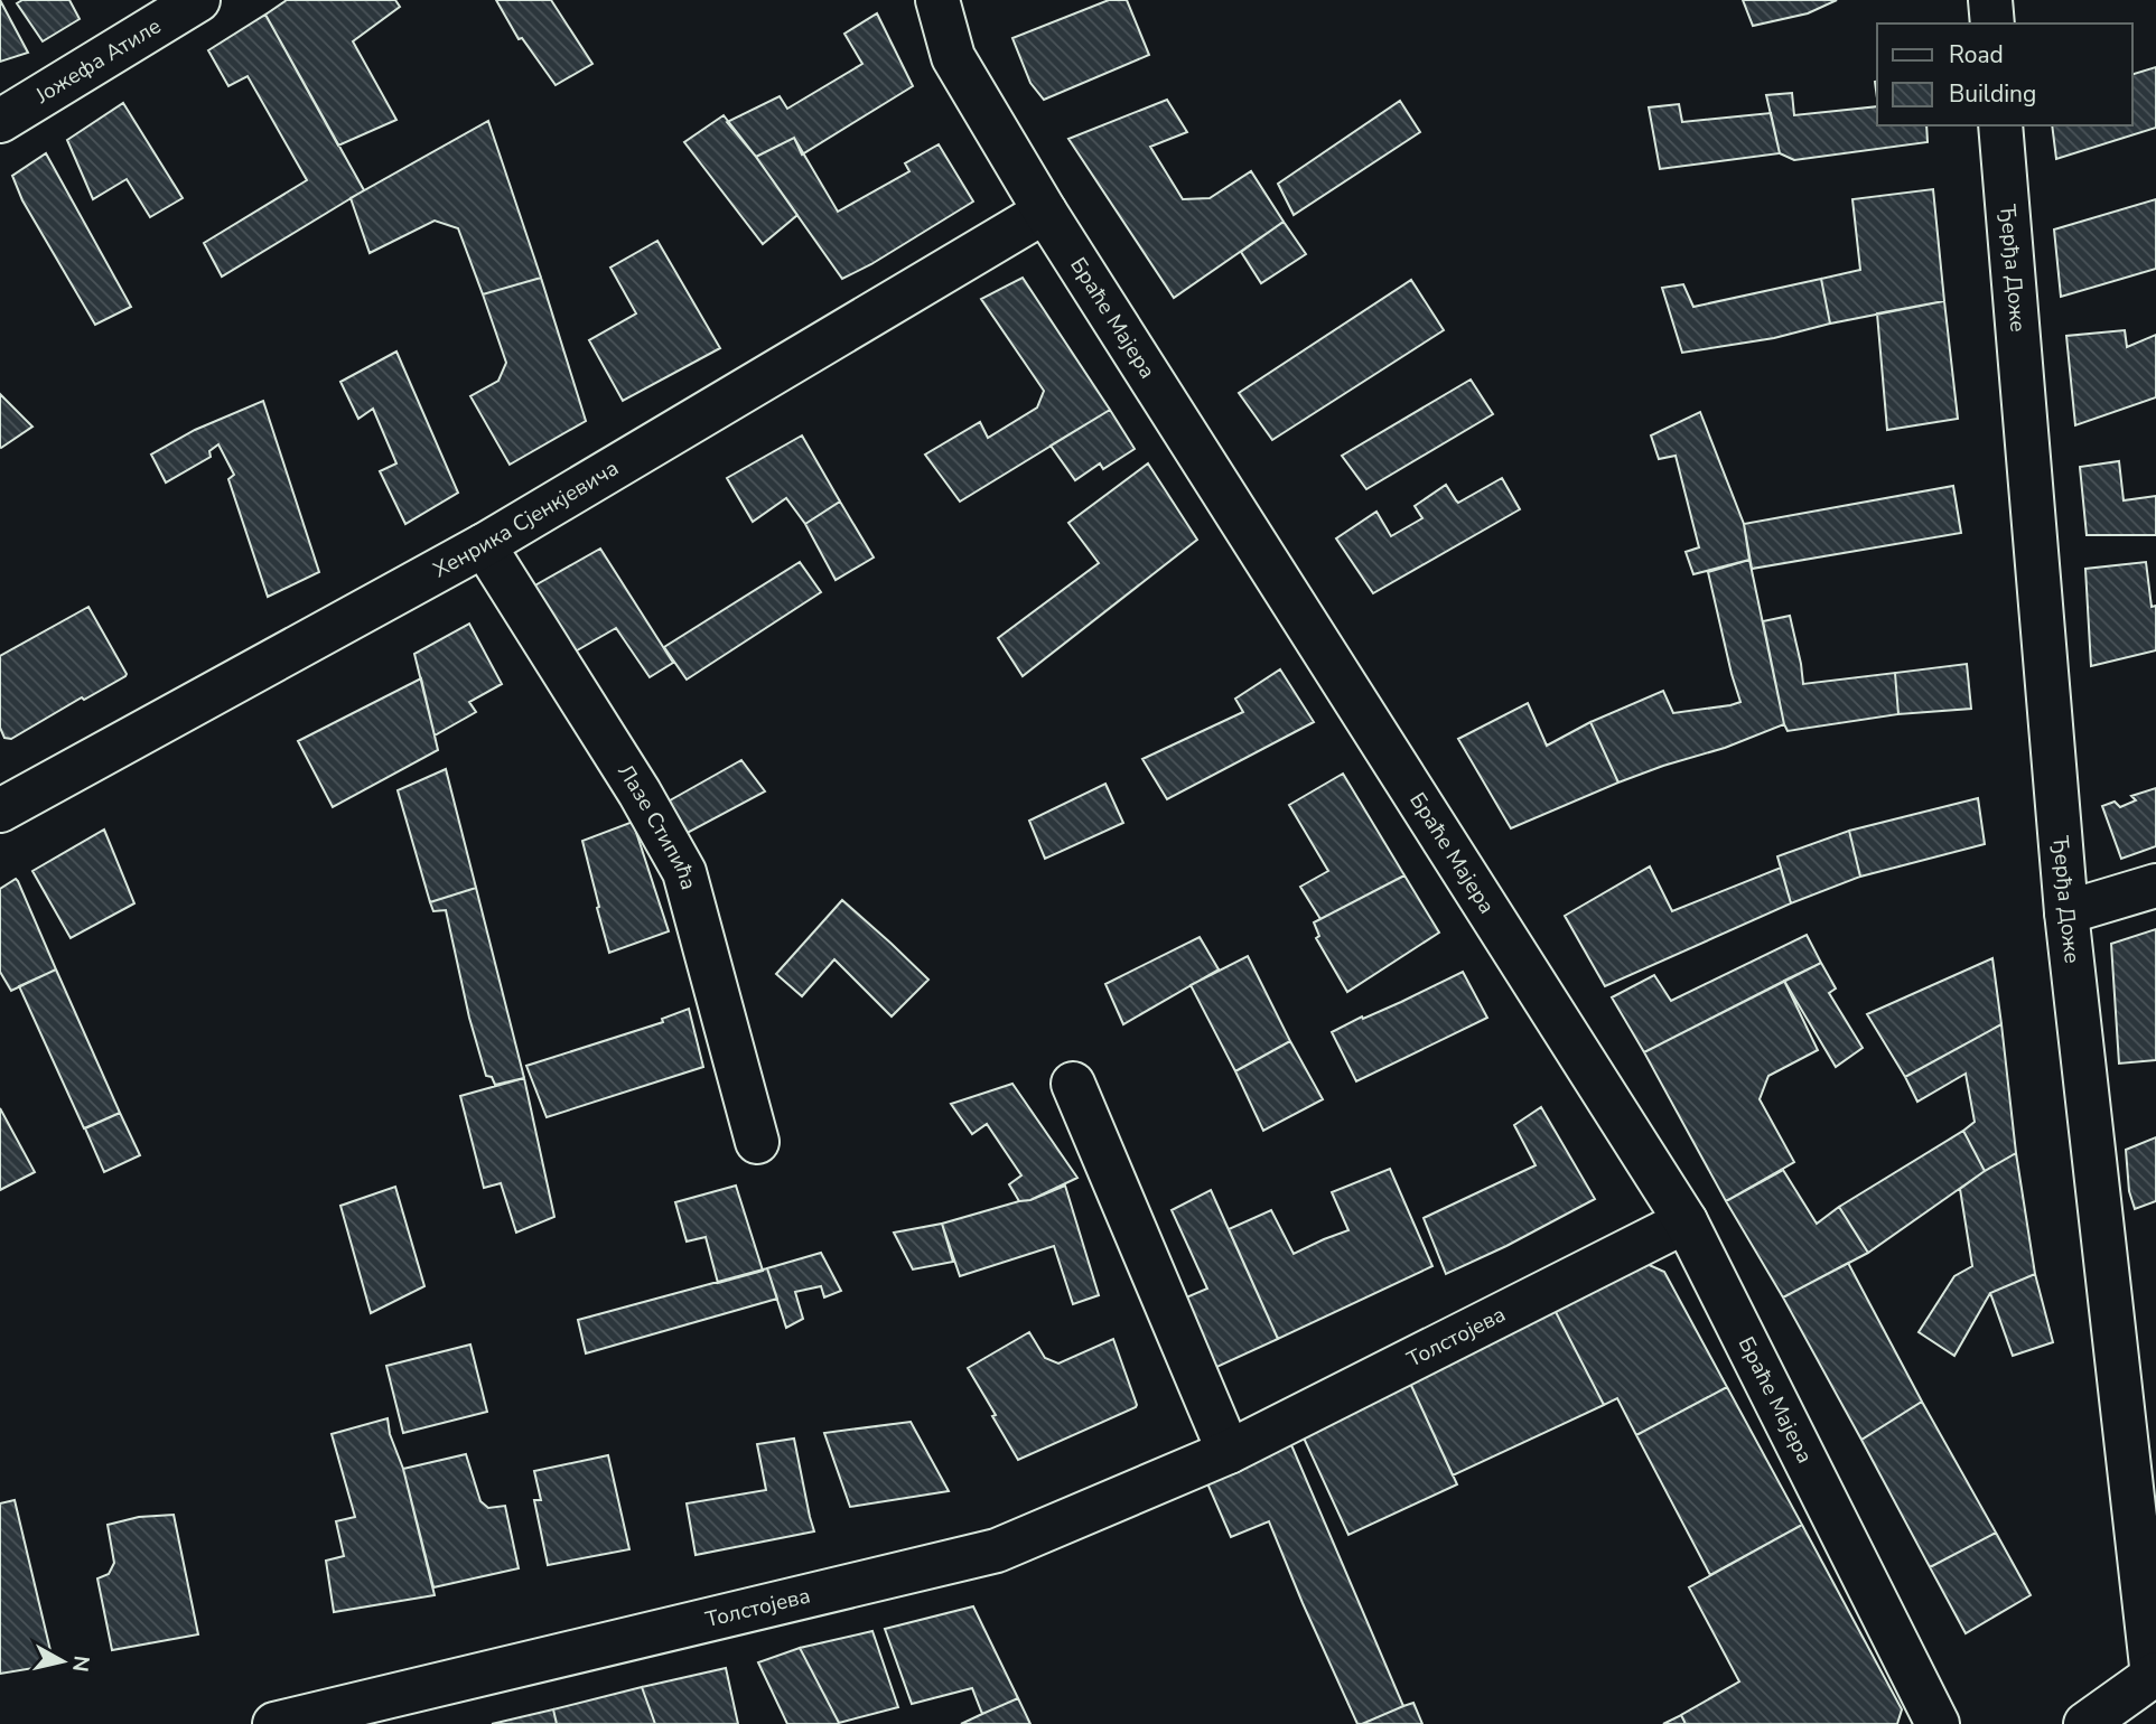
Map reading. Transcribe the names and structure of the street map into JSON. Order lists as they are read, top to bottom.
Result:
{
  "streets": {
    "street": [
      "Јожефа Атиле",
      "Ђерђа Доже",
      "Браће Мајера",
      "Хенрика Сјенкјевича",
      "Лазе Стипића",
      "Толстојева"
    ]
  },
  "crossings": [
    ["Браће Мајера", "Хенрика Сјенкјевича"],
    ["Браће Мајера", "Толстојева"],
    ["Хенрика Сјенкјевича", "Лазе Стипића"]
  ],
  "legend": ["Road", "Building"],
  "north": "right"
}
